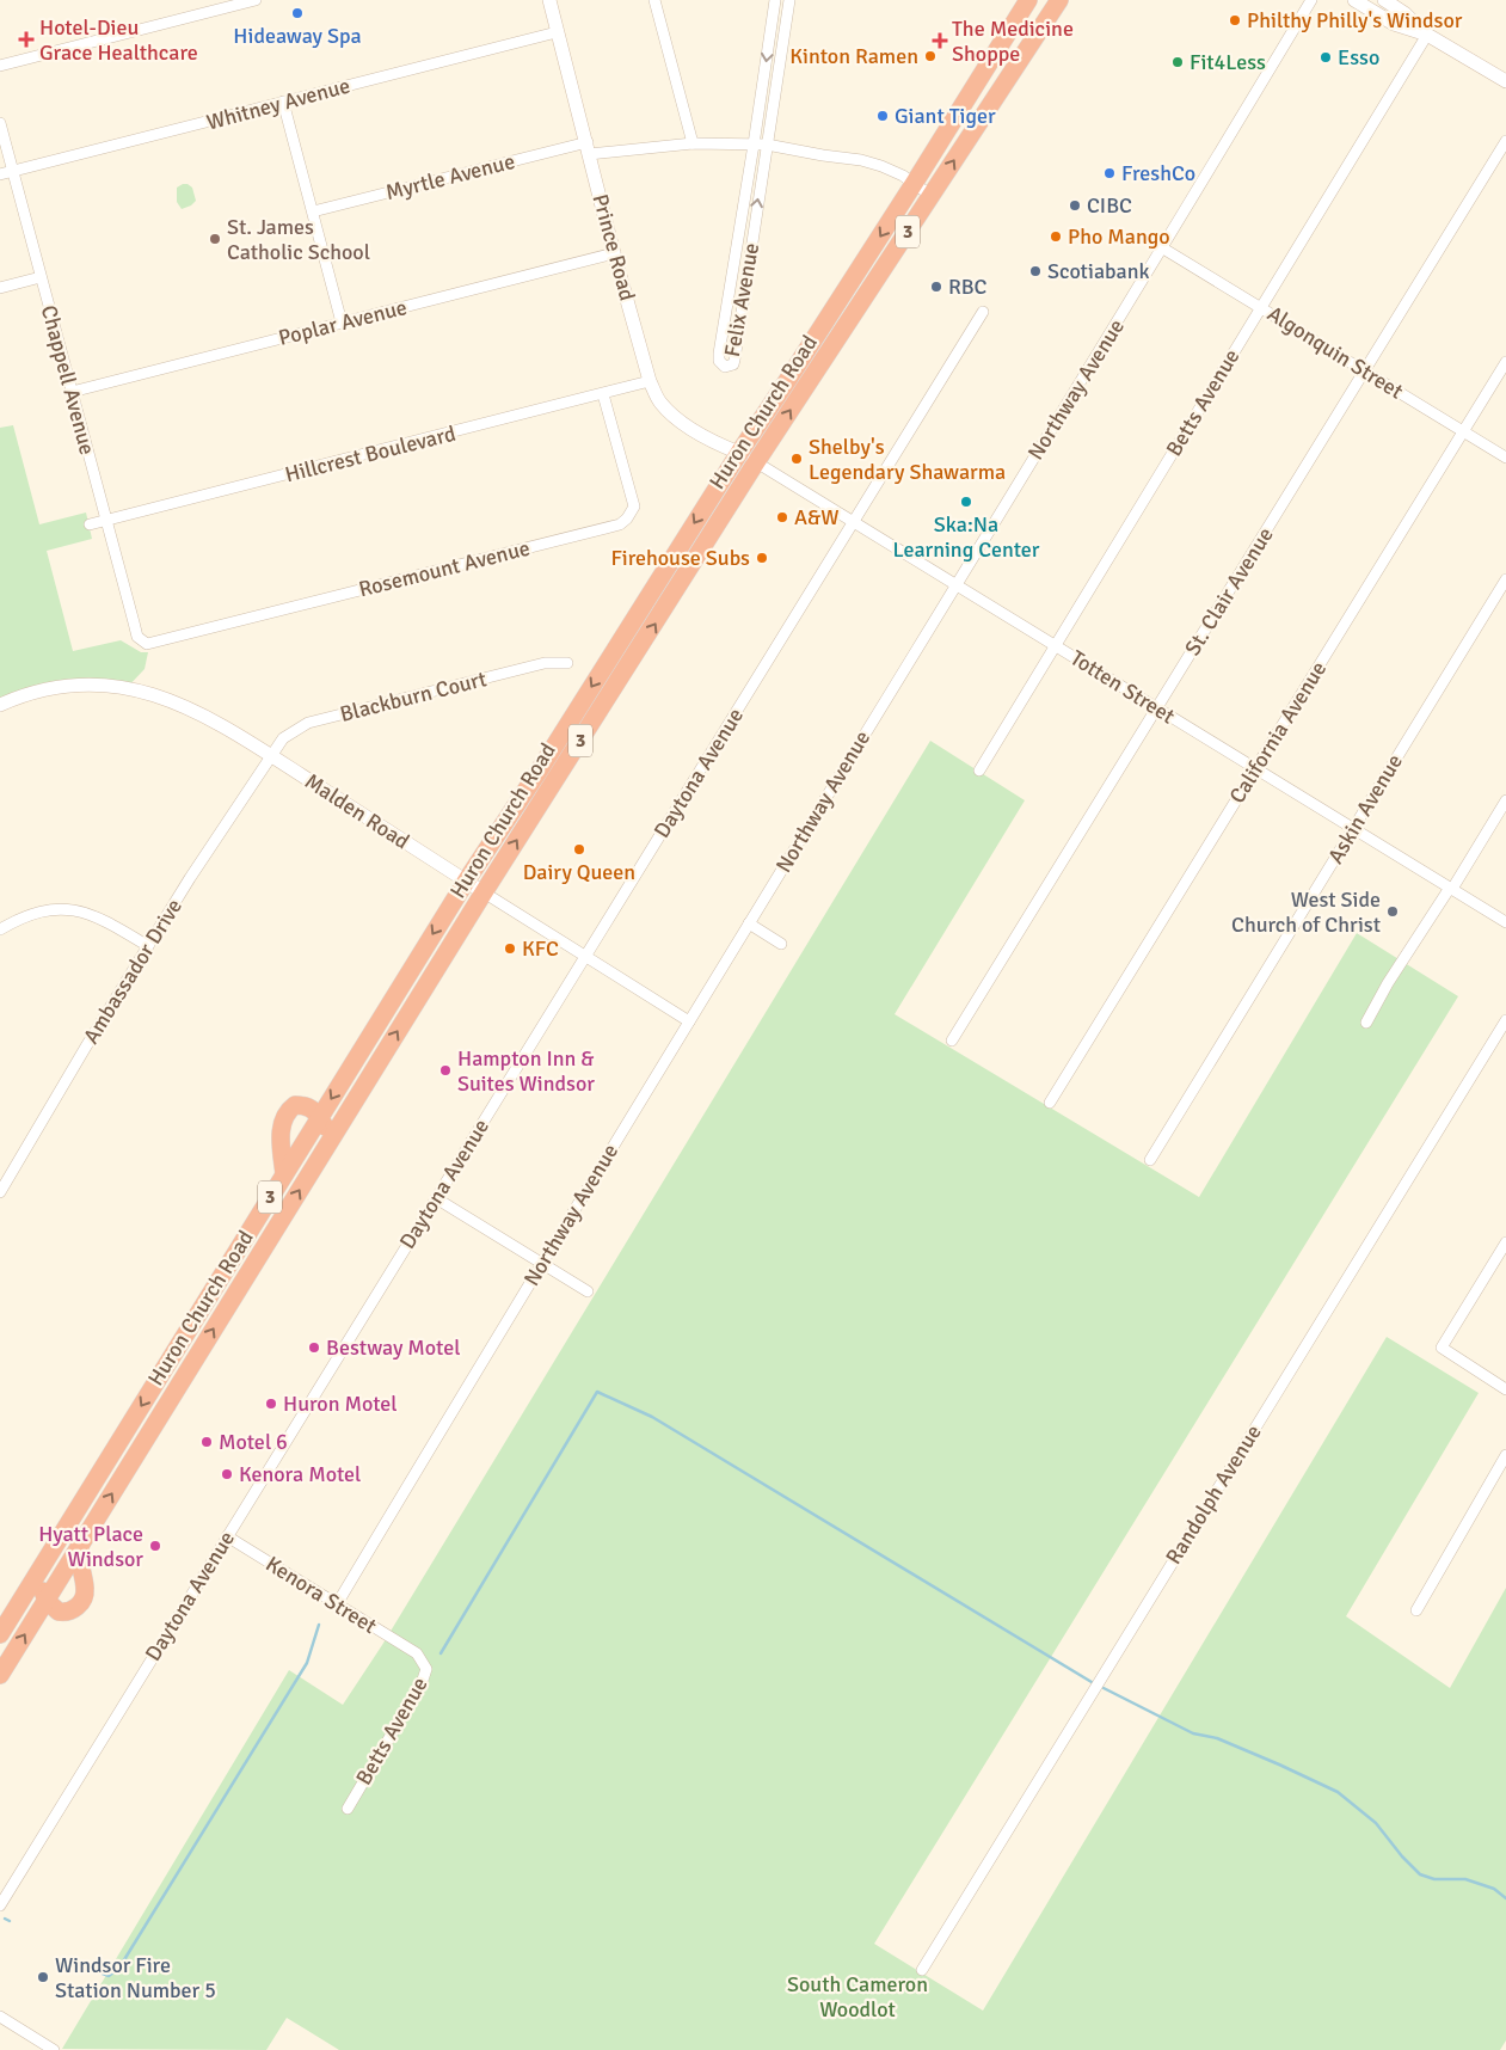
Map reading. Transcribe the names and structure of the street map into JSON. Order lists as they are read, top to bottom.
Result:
{
  "streets": {
    "highway": ["3", "Huron Church Road"],
    "main road": ["Prince Road", "Malden Road"],
    "street": [
      "Whitney Avenue",
      "Myrtle Avenue",
      "Felix Avenue",
      "Poplar Avenue",
      "Algonquin Street",
      "Chappell Avenue",
      "Northway Avenue",
      "Betts Avenue",
      "Hillcrest Boulevard",
      "Rosemount Avenue",
      "St. Clair Avenue",
      "Totten Street",
      "Blackburn Court",
      "California Avenue",
      "Daytona Avenue",
      "Askin Avenue",
      "Ambassador Drive",
      "Randolph Avenue",
      "Kenora Street"
    ]
  },
  "crossings": [
    ["Whitney Avenue", "Prince Road"],
    ["Whitney Avenue", "Chappell Avenue"],
    ["Myrtle Avenue", "Prince Road"],
    ["Myrtle Avenue", "Felix Avenue"],
    ["Myrtle Avenue", "Huron Church Road"],
    ["Prince Road", "Poplar Avenue"],
    ["Prince Road", "Huron Church Road"],
    ["Prince Road", "Hillcrest Boulevard"],
    ["Prince Road", "Totten Street"],
    ["Poplar Avenue", "Chappell Avenue"],
    ["Algonquin Street", "Northway Avenue"],
    ["Algonquin Street", "Betts Avenue"],
    ["Algonquin Street", "St. Clair Avenue"],
    ["Algonquin Street", "California Avenue"],
    ["Chappell Avenue", "Hillcrest Boulevard"],
    ["Chappell Avenue", "Rosemount Avenue"],
    ["Northway Avenue", "Totten Street"],
    ["Northway Avenue", "Malden Road"],
    ["Northway Avenue", "Kenora Street"],
    ["Betts Avenue", "Totten Street"],
    ["Betts Avenue", "Kenora Street"],
    ["Huron Church Road", "Totten Street"],
    ["Huron Church Road", "Malden Road"],
    ["Hillcrest Boulevard", "Rosemount Avenue"],
    ["St. Clair Avenue", "Totten Street"],
    ["Totten Street", "California Avenue"],
    ["Totten Street", "Daytona Avenue"],
    ["Totten Street", "Askin Avenue"],
    ["Blackburn Court", "Malden Road"],
    ["Blackburn Court", "Ambassador Drive"],
    ["Daytona Avenue", "Malden Road"],
    ["Daytona Avenue", "Kenora Street"],
    ["Malden Road", "Ambassador Drive"]
  ],
  "parks": ["South Cameron Woodlot"],
  "places": {
    "other": [
      "Hideaway Spa",
      "Philthy Philly's Windsor",
      "Kinton Ramen",
      "Esso",
      "Fit4Less",
      "Giant Tiger",
      "FreshCo",
      "CIBC",
      "Pho Mango",
      "St. James Catholic School",
      "Scotiabank",
      "RBC",
      "Shelby's Legendary Shawarma",
      "Ska:Na Learning Center",
      "A&W",
      "Firehouse Subs",
      "Dairy Queen",
      "West Side Church of Christ",
      "KFC",
      "Hampton Inn & Suites Windsor",
      "Bestway Motel",
      "Huron Motel",
      "Motel 6",
      "Kenora Motel",
      "Hyatt Place Windsor",
      "Windsor Fire Station Number 5"
    ],
    "health": ["Hotel-Dieu Grace Healthcare", "The Medicine Shoppe"]
  }
}
